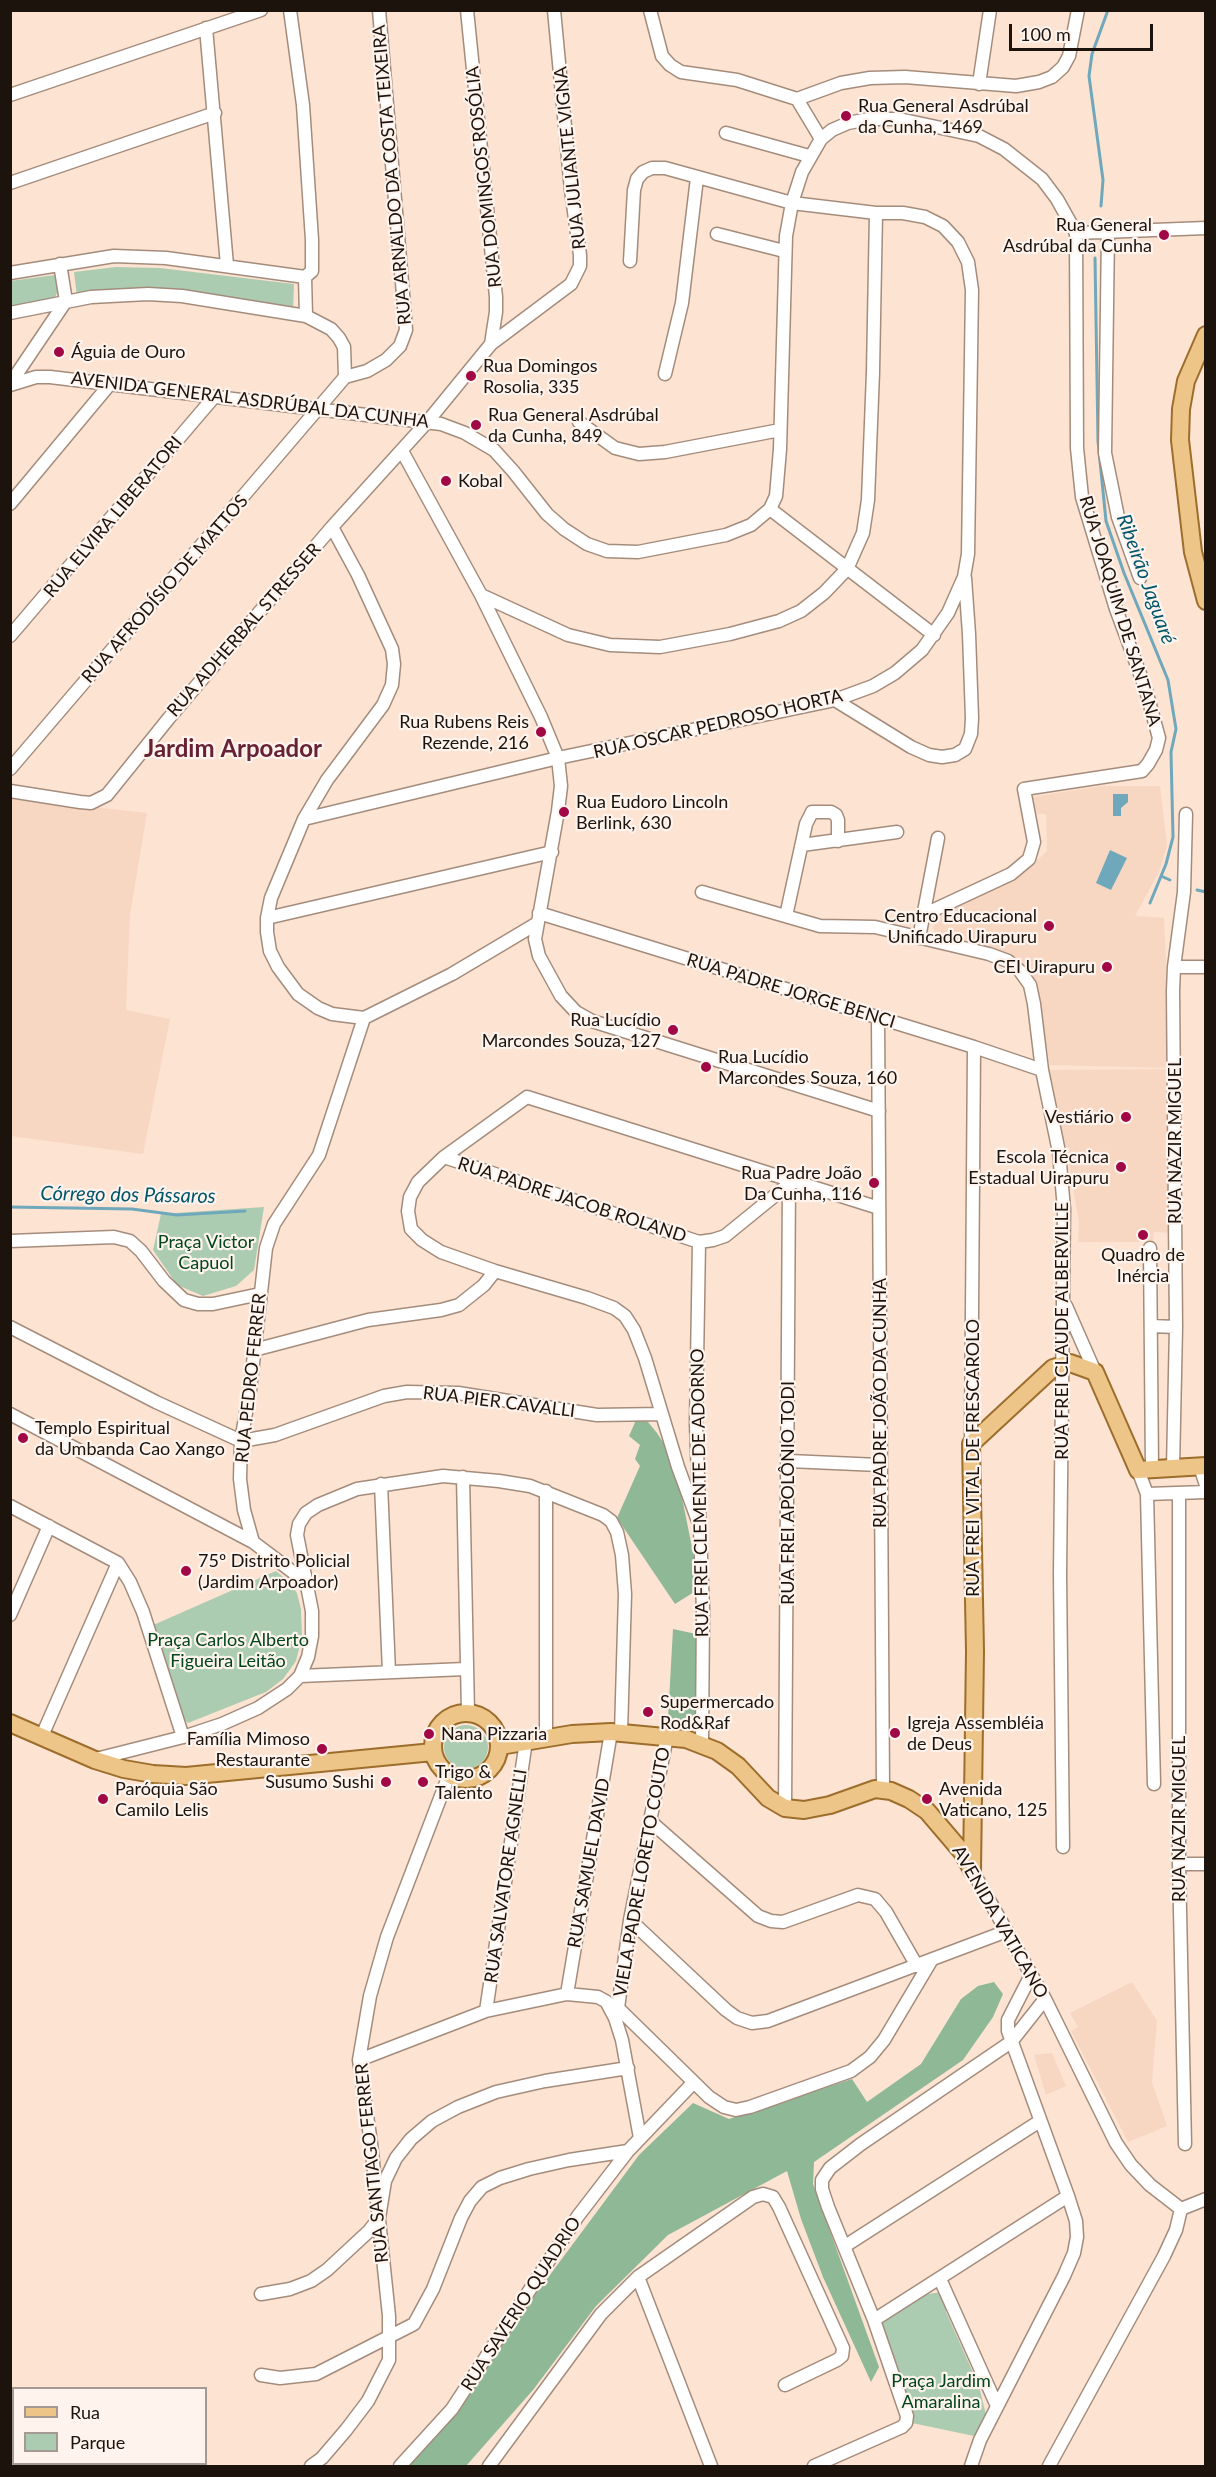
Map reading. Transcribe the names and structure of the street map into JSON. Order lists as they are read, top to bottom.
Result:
{
  "streets": {
    "main road": ["RUA FREI VITAL DE FRESCAROLO", "AVENIDA VATICANO"],
    "street": [
      "RUA JULIANTE VIGNA",
      "RUA ARNALDO DA COSTA TEIXEIRA",
      "RUA DOMINGOS ROSÓLIA",
      "AVENIDA GENERAL ASDRÚBAL DA CUNHA",
      "RUA ELVIRA LIBERATORI",
      "RUA AFRODÍSIO DE MATTOS",
      "RUA JOAQUIM DE SANTANA",
      "RUA ADHERBAL STRESSER",
      "RUA OSCAR PEDROSO HORTA",
      "RUA PADRE JORGE BENCI",
      "RUA NAZIR MIGUEL",
      "RUA PADRE JACOB ROLAND",
      "RUA FREI CLAUDE ALBERVILLE",
      "RUA PEDRO FERRER",
      "RUA PIER CAVALLI",
      "RUA PADRE JOÃO DA CUNHA",
      "RUA FREI CLEMENTE DE ADORNO",
      "RUA FREI APOLÔNIO TODI",
      "RUA SAMUEL DAVID",
      "VIELA PADRE LORETO COUTO",
      "RUA SALVATORE AGNELLI",
      "RUA SANTIAGO FERRER",
      "RUA SAVERIO QUADRIO"
    ]
  },
  "crossings": [
    ["RUA JULIANTE VIGNA", "RUA DOMINGOS ROSÓLIA"],
    ["RUA JULIANTE VIGNA", "AVENIDA GENERAL ASDRÚBAL DA CUNHA"],
    ["RUA JULIANTE VIGNA", "RUA ADHERBAL STRESSER"],
    ["RUA ARNALDO DA COSTA TEIXEIRA", "RUA AFRODÍSIO DE MATTOS"],
    ["AVENIDA GENERAL ASDRÚBAL DA CUNHA", "RUA ELVIRA LIBERATORI"],
    ["AVENIDA GENERAL ASDRÚBAL DA CUNHA", "RUA AFRODÍSIO DE MATTOS"],
    ["AVENIDA GENERAL ASDRÚBAL DA CUNHA", "RUA ADHERBAL STRESSER"],
    ["RUA PADRE JORGE BENCI", "RUA FREI CLAUDE ALBERVILLE"],
    ["RUA PADRE JORGE BENCI", "RUA PADRE JOÃO DA CUNHA"],
    ["RUA PADRE JORGE BENCI", "RUA FREI VITAL DE FRESCAROLO"],
    ["RUA PADRE JACOB ROLAND", "RUA FREI CLEMENTE DE ADORNO"],
    ["RUA PADRE JACOB ROLAND", "RUA FREI APOLÔNIO TODI"],
    ["RUA PEDRO FERRER", "RUA PIER CAVALLI"],
    ["RUA PADRE JOÃO DA CUNHA", "AVENIDA VATICANO"],
    ["RUA FREI VITAL DE FRESCAROLO", "AVENIDA VATICANO"]
  ],
  "districts": ["Jardim Arpoador"],
  "water": ["Ribeirão Jaguaré", "Córrego dos Pássaros"],
  "parks": ["Praça Victor Capuol", "Praça Carlos Alberto Figueira Leitão", "Praça Jardim Amaralina"],
  "places": [
    "Rua General Asdrúbal da Cunha, 1469",
    "Rua General Asdrúbal da Cunha",
    "Águia de Ouro",
    "Rua Domingos Rosolia, 335",
    "Rua General Asdrúbal da Cunha, 849",
    "Kobal",
    "Rua Rubens Reis Rezende, 216",
    "Rua Eudoro Lincoln Berlink, 630",
    "Centro Educacional Unificado Uirapuru",
    "CEI Uirapuru",
    "Rua Lucídio Marcondes Souza, 127",
    "Rua Lucídio Marcondes Souza, 160",
    "Vestiário",
    "Escola Técnica Estadual Uirapuru",
    "Rua Padre João Da Cunha, 116",
    "Quadro de Inércia",
    "Templo Espiritual da Umbanda Cao Xango",
    "75º Distrito Policial (Jardim Arpoador)",
    "Supermercado Rod&Raf",
    "Igreja Assembléia de Deus",
    "Nana Pizzaria",
    "Família Mimoso Restaurante",
    "Susumo Sushi",
    "Trigo & Talento",
    "Paróquia São Camilo Lelis",
    "Avenida Vaticano, 125"
  ],
  "legend": ["Rua", "Parque"],
  "scale_bar": "100 m"
}
